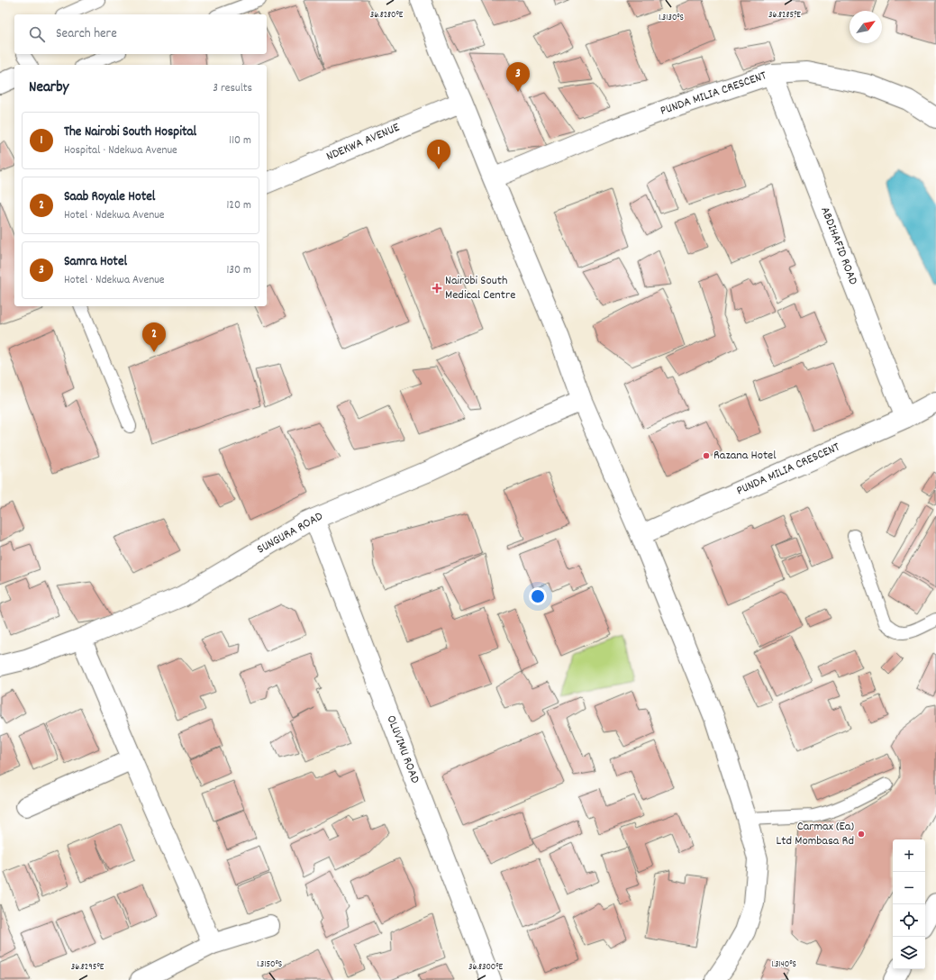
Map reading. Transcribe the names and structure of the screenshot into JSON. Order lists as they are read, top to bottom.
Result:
{
  "streets": {
    "main road": [
      "PUNDA MILIA CRESCENT",
      "NDEKWA AVENUE",
      "ABDIHAFID ROAD",
      "SUNGURA ROAD",
      "OLUVIMU ROAD"
    ]
  },
  "crossings": [
    ["PUNDA MILIA CRESCENT", "ABDIHAFID ROAD"],
    ["SUNGURA ROAD", "OLUVIMU ROAD"]
  ],
  "places": {
    "health": ["Nairobi South Medical Centre"],
    "other": ["Razana Hotel", "Carmax (Ea) Ltd Mombasa Rd"]
  },
  "north": "top right",
  "page": {
    "search": "Search here",
    "pins": ["3", "1", "2"],
    "heading": ["Nearby", "3 results"],
    "list": [
      {
        "mark": "1",
        "name": "The Nairobi South Hospital",
        "note": "Hospital · Ndekwa Avenue",
        "value": "110 m"
      },
      {
        "mark": "2",
        "name": "Saab Royale Hotel",
        "note": "Hotel · Ndekwa Avenue",
        "value": "120 m"
      },
      {
        "mark": "3",
        "name": "Samra Hotel",
        "note": "Hotel · Ndekwa Avenue",
        "value": "130 m"
      }
    ],
    "map_buttons": ["+", "−"]
  },
  "coordinates": [
    "36.8285°E",
    "36.8280°E",
    "1.3130°S",
    "1.3150°S",
    "1.3140°S",
    "36.8295°E",
    "36.8300°E"
  ]
}
